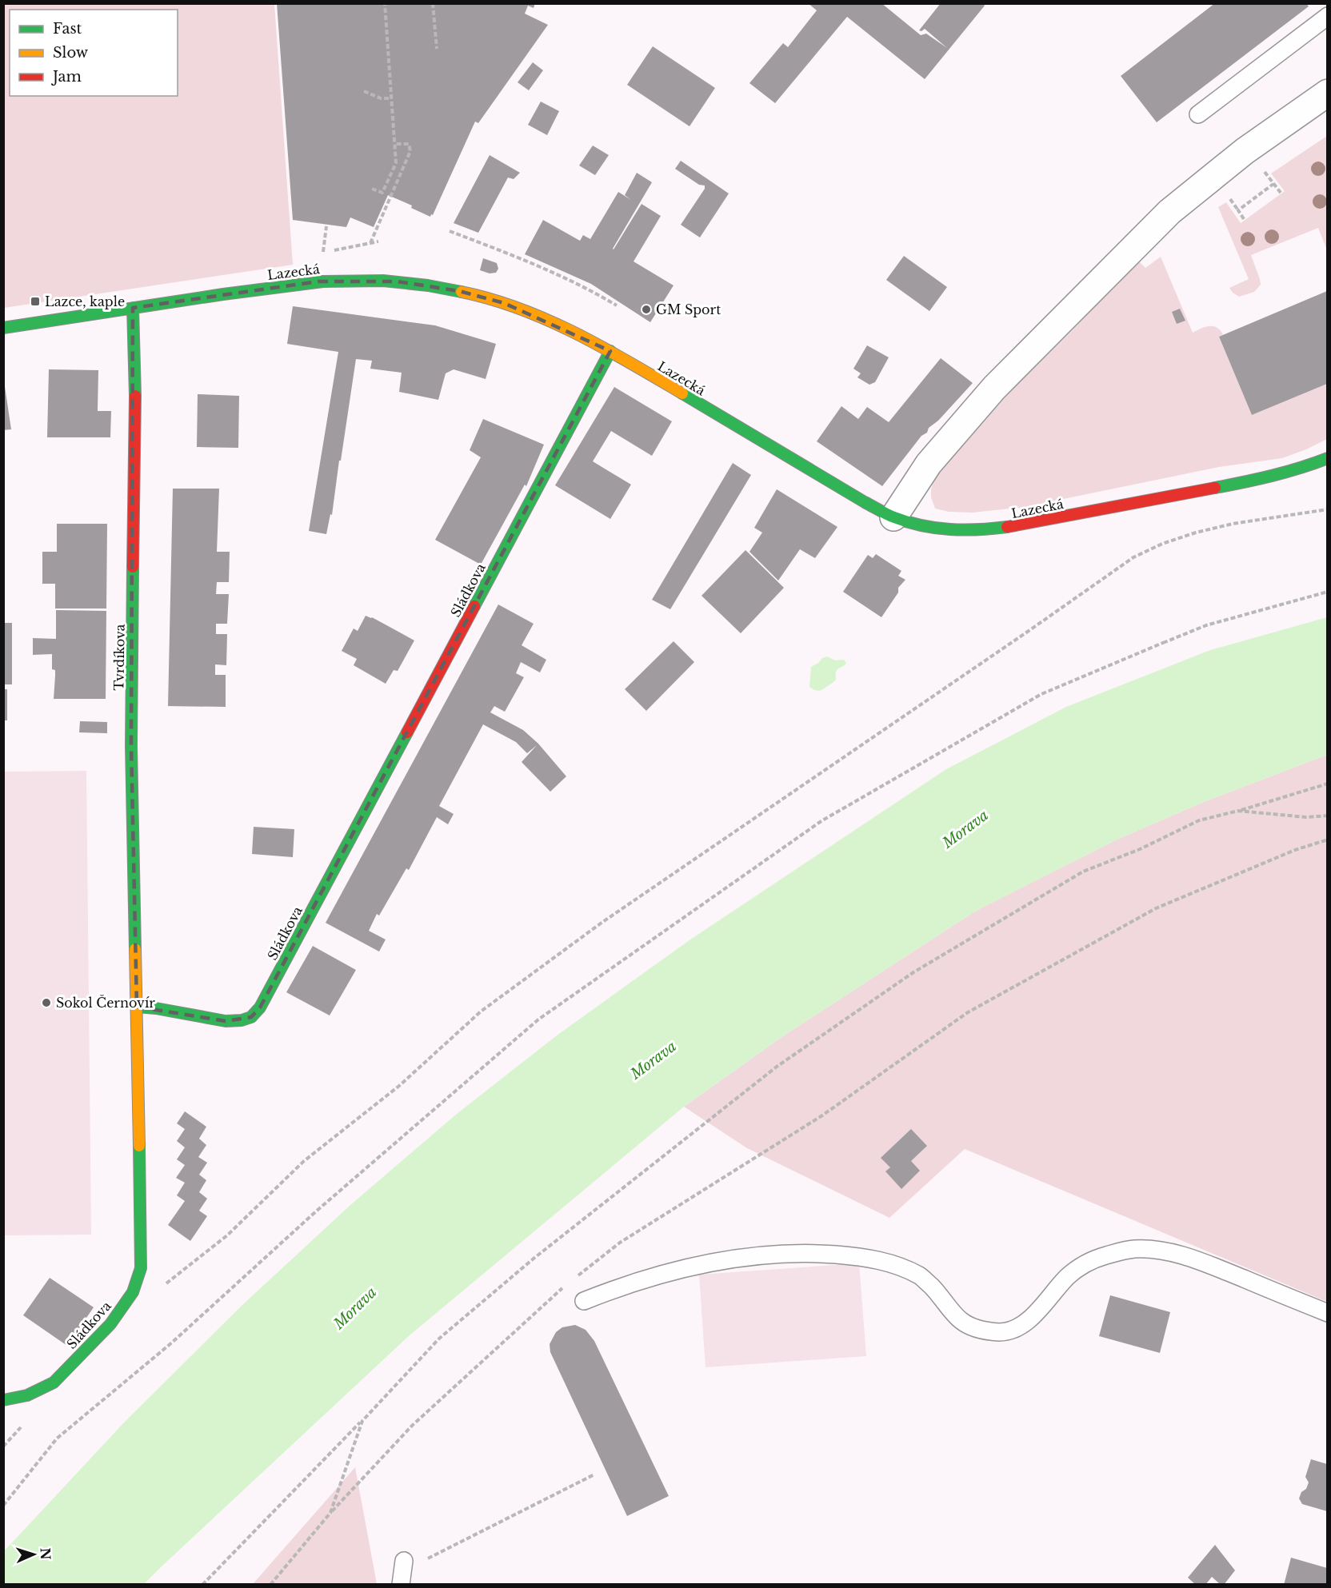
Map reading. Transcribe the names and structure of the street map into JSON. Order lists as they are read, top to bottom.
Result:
{
  "streets": {
    "street": ["Lazecká", "Sládkova", "Tvrdíkova"]
  },
  "crossings": [
    ["Lazecká", "Sládkova"],
    ["Lazecká", "Tvrdíkova"],
    ["Sládkova", "Tvrdíkova"]
  ],
  "water": ["Morava"],
  "places": {
    "transit": ["Lazce, kaple"],
    "other": ["GM Sport", "Sokol Černovír"]
  },
  "legend": ["Fast", "Slow", "Jam"],
  "north": "right"
}
